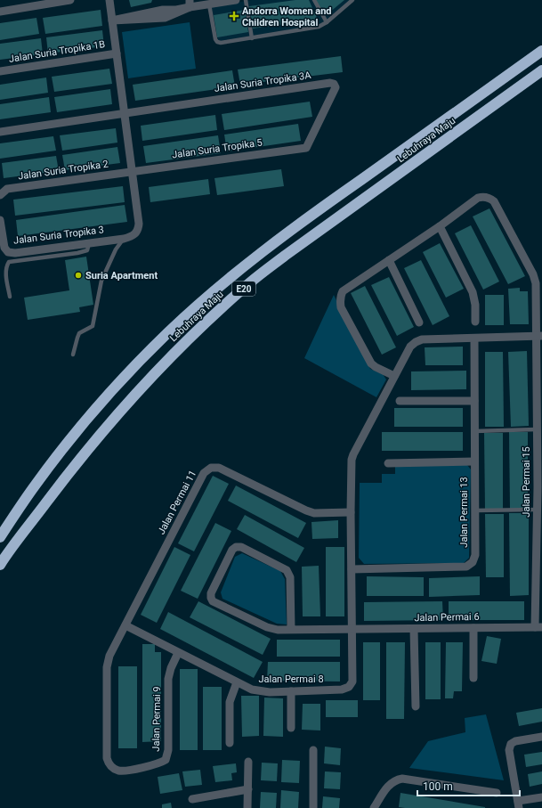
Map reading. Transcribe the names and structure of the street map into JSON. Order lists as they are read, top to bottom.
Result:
{
  "streets": {
    "highway": ["Lebuhraya Maju", "E20"],
    "street": [
      "Jalan Suria Tropika 1B",
      "Jalan Suria Tropika 3A",
      "Jalan Suria Tropika 5",
      "Jalan Suria Tropika 2",
      "Jalan Suria Tropika 3",
      "Jalan Permai 15",
      "Jalan Permai 11",
      "Jalan Permai 13",
      "Jalan Permai 6",
      "Jalan Permai 8",
      "Jalan Permai 9"
    ]
  },
  "crossings": [
    ["Jalan Suria Tropika 3A", "Jalan Suria Tropika 5"],
    ["Jalan Suria Tropika 5", "Jalan Suria Tropika 2"],
    ["Jalan Permai 15", "Jalan Permai 6"],
    ["Jalan Permai 15", "Jalan Permai 8"],
    ["Jalan Permai 11", "Jalan Permai 8"],
    ["Jalan Permai 11", "Jalan Permai 9"],
    ["Jalan Permai 13", "Jalan Permai 8"],
    ["Jalan Permai 6", "Jalan Permai 8"],
    ["Jalan Permai 8", "Jalan Permai 9"]
  ],
  "places": {
    "health": ["Andorra Women and Children Hospital"],
    "other": ["Suria Apartment"]
  },
  "scale_bar": "100 m"
}
